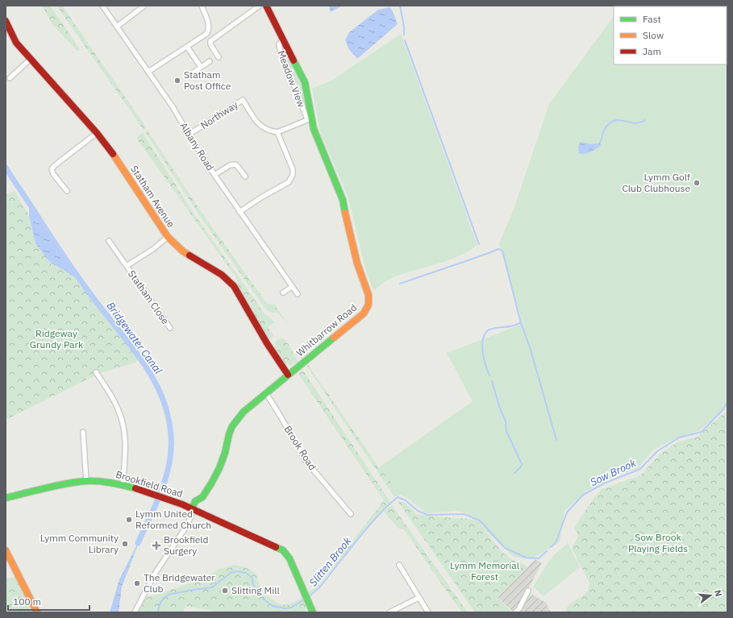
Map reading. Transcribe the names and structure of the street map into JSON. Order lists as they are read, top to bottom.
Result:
{
  "streets": {
    "street": [
      "Meadow View",
      "Northway",
      "Albany Road",
      "Statham Avenue",
      "Statham Close",
      "Whitbarrow Road",
      "Brook Road",
      "Brookfield Road"
    ]
  },
  "crossings": [
    ["Meadow View", "Whitbarrow Road"],
    ["Northway", "Albany Road"],
    ["Statham Avenue", "Statham Close"],
    ["Statham Avenue", "Whitbarrow Road"],
    ["Whitbarrow Road", "Brook Road"],
    ["Whitbarrow Road", "Brookfield Road"]
  ],
  "water": ["Bridgewater Canal", "Sow Brook", "Slitten Brook"],
  "parks": ["Ridgeway Grundy Park", "Sow Brook Playing Fields", "Lymm Memorial Forest"],
  "places": {
    "other": [
      "Statham Post Office",
      "Lymm Golf Club Clubhouse",
      "Lymm United Reformed Church",
      "Lymm Community Library",
      "The Bridgewater Club",
      "Slitting Mill"
    ],
    "health": ["Brookfield Surgery"]
  },
  "legend": ["Fast", "Slow", "Jam"],
  "scale_bar": "100 m",
  "north": "right"
}
